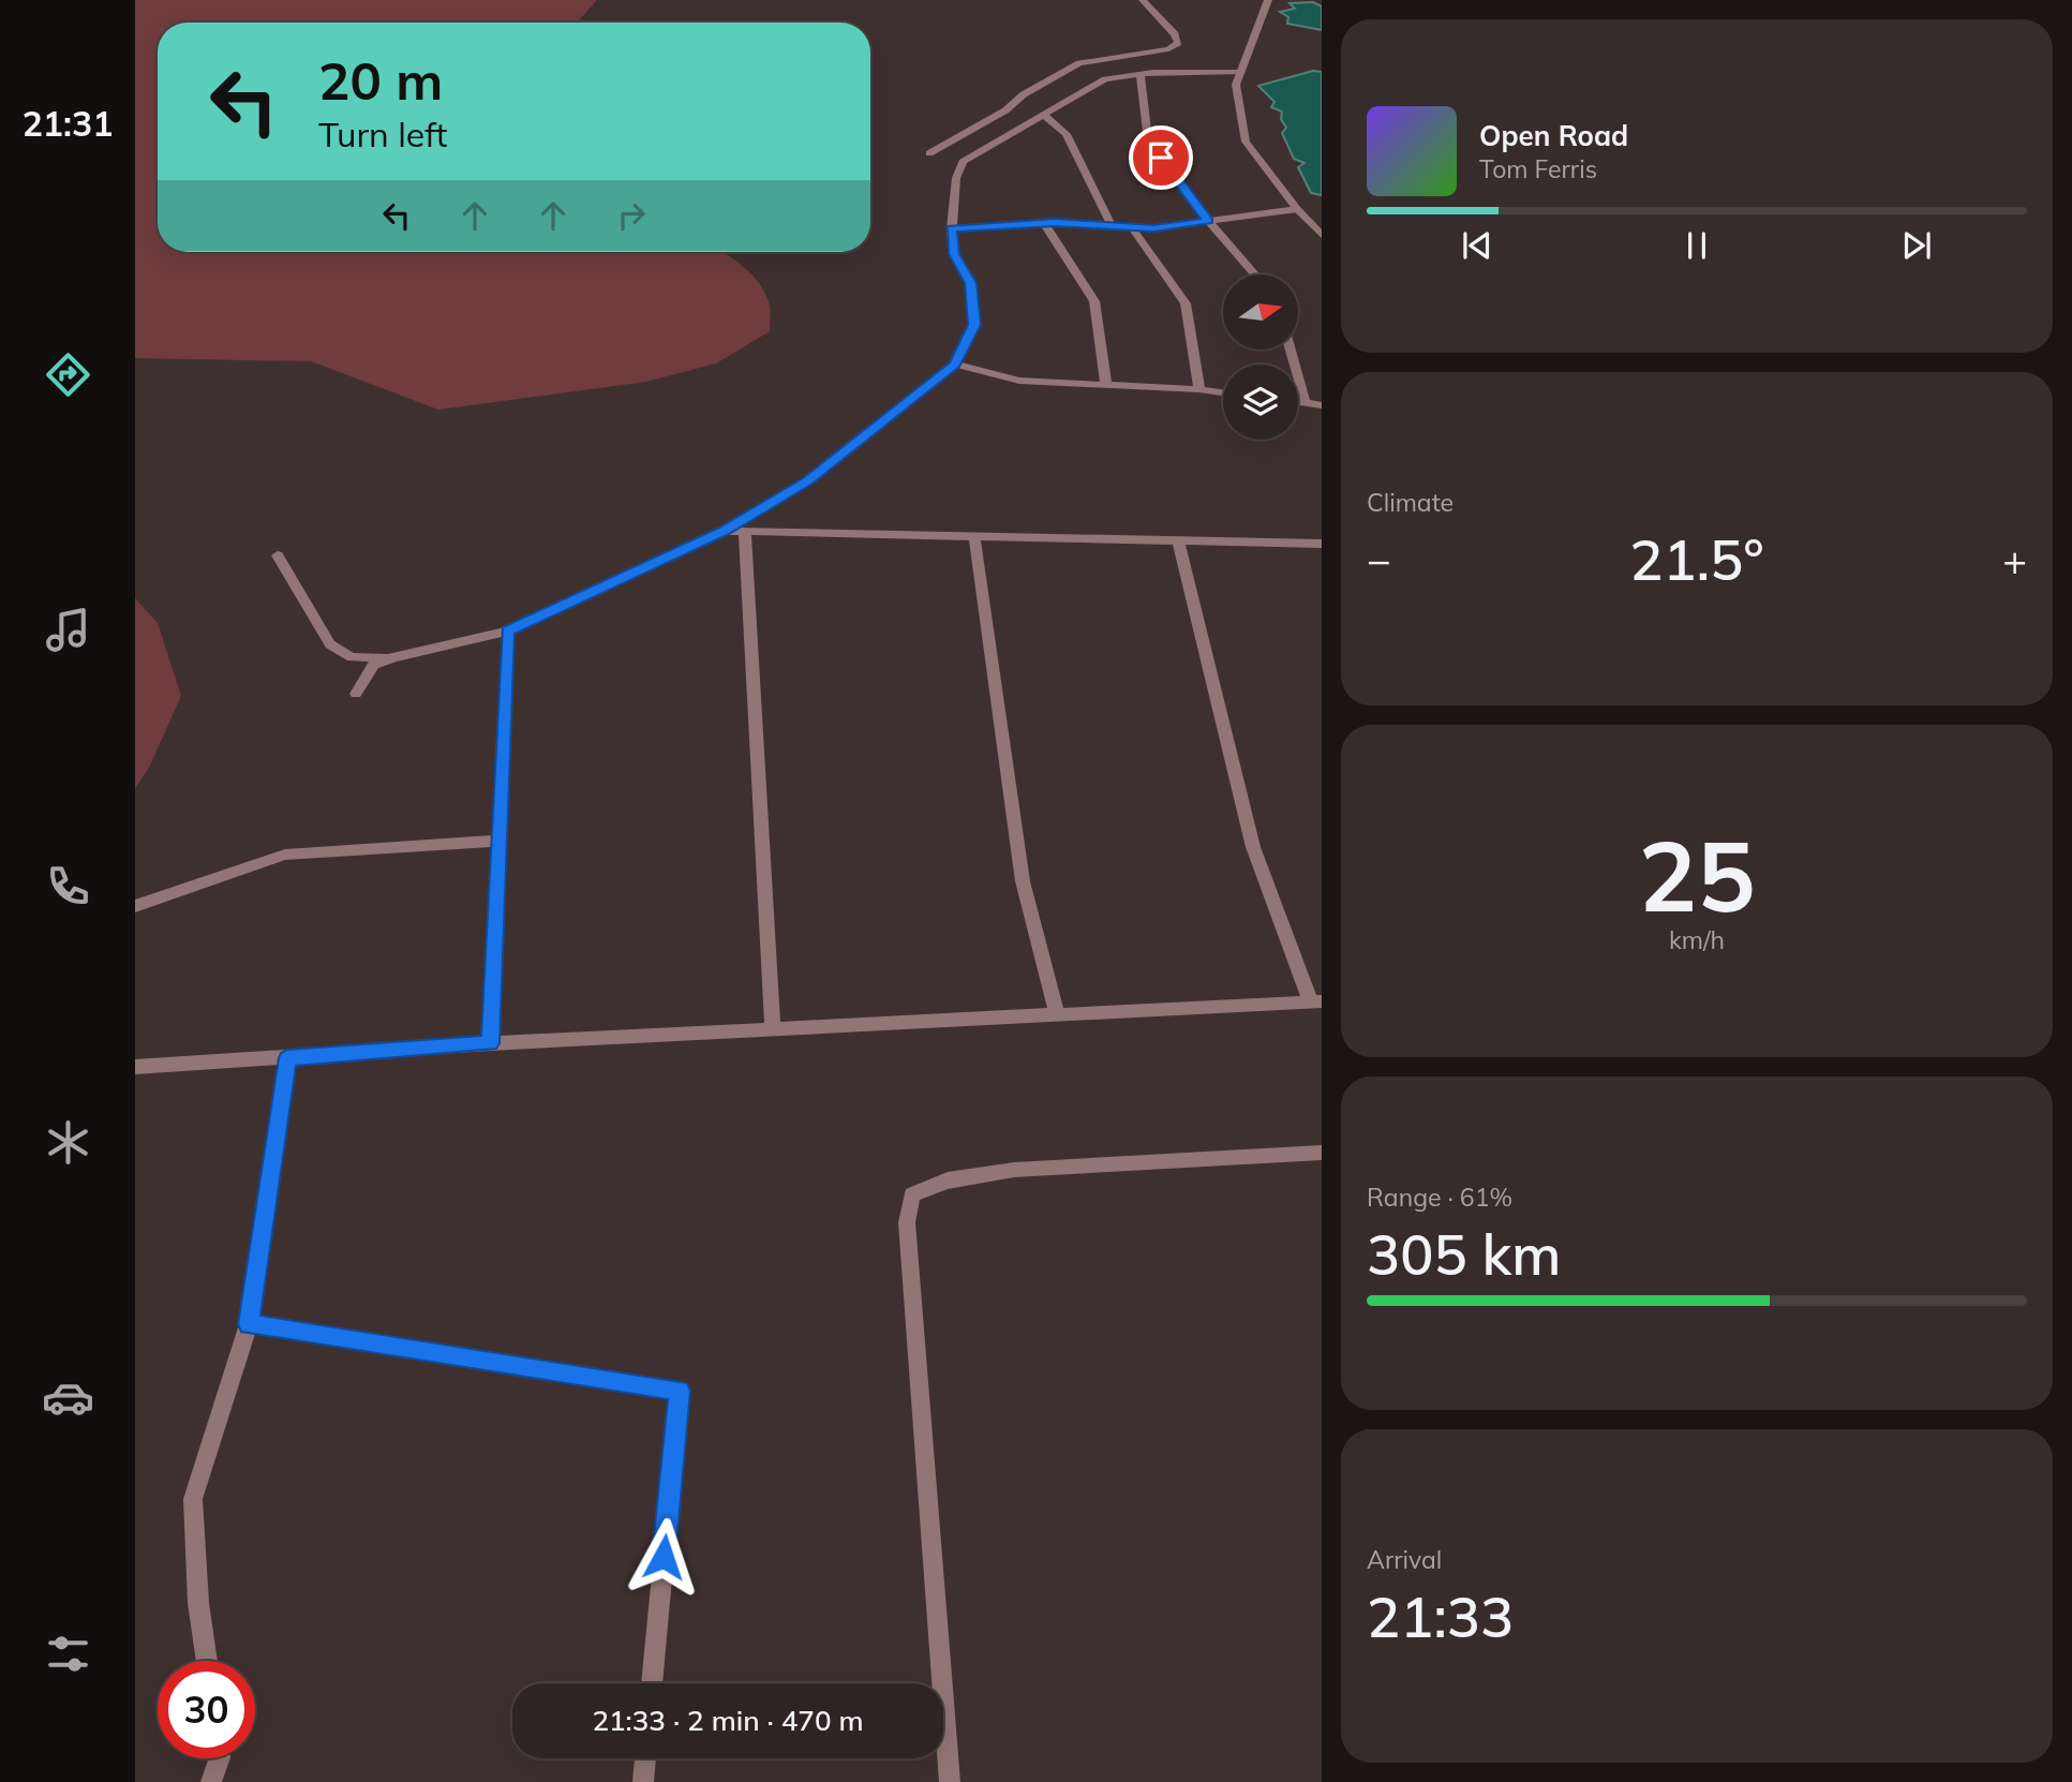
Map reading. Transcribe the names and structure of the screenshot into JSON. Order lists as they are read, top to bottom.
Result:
{
  "north": "right",
  "page": {
    "tabs": "21:31",
    "turn": ["20 m", "Turn left"],
    "song": ["Open Road", "Tom Ferris"],
    "tile": [
      "Climate",
      ["25", "km/h"],
      ["Range · 61%", "305 km"],
      ["Arrival", "21:33"]
    ],
    "heat": ["−", "21.5°", "+"],
    "limit": "30",
    "trip": "21:33 · 2 min · 470 m"
  }
}
